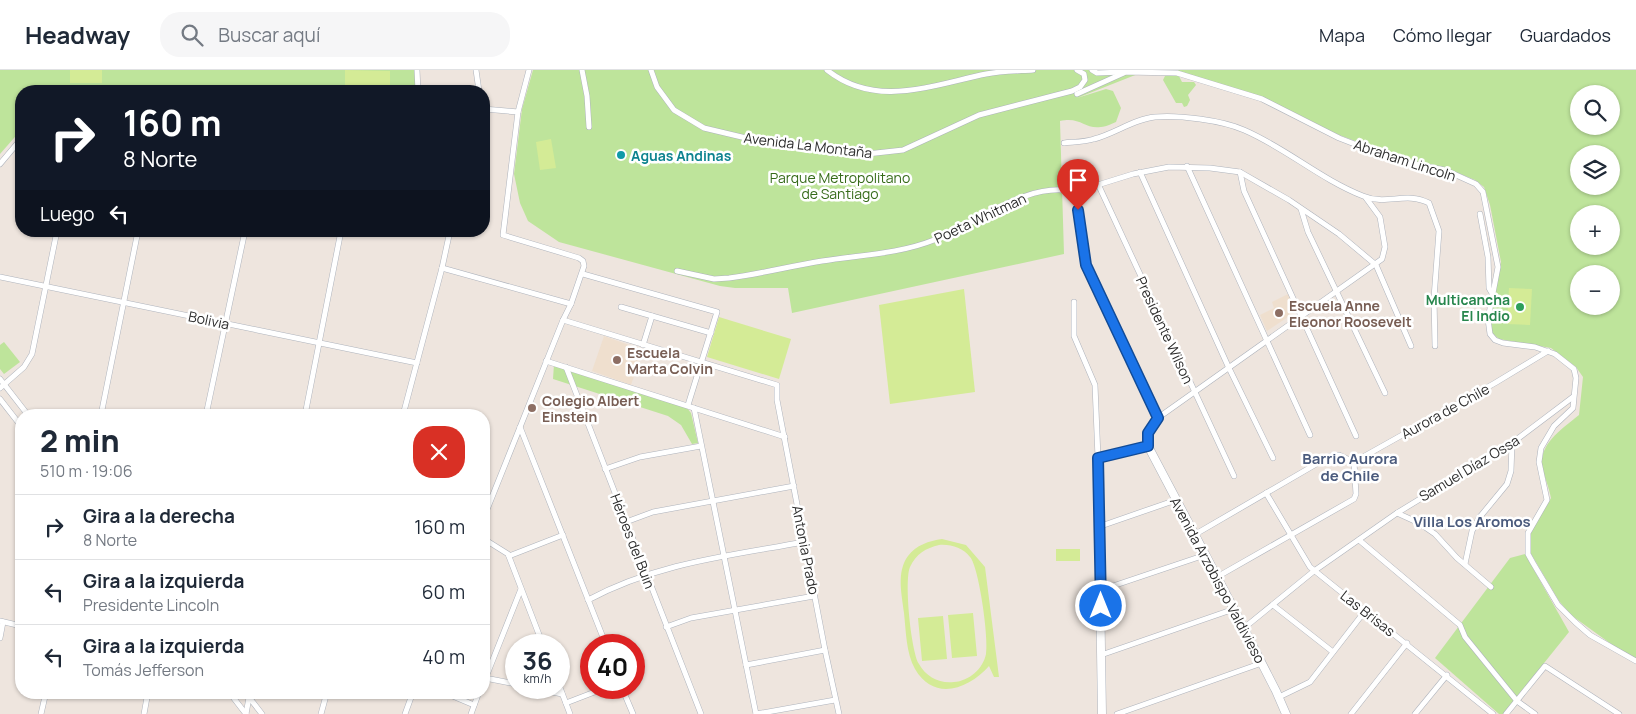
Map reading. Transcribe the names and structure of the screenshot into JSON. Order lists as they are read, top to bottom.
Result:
{
  "streets": {
    "street": [
      "Avenida La Montaña",
      "Abraham Lincoln",
      "Poeta Whitman",
      "Bolivia",
      "Presidente Wilson",
      "Aurora de Chile",
      "Samuel Díaz Ossa",
      "Héroes del Buin",
      "Antonia Prado",
      "Avenida Arzobispo Valdivieso",
      "Las Brisas"
    ]
  },
  "crossings": [
    ["Abraham Lincoln", "Aurora de Chile"],
    ["Poeta Whitman", "Presidente Wilson"],
    ["Samuel Díaz Ossa", "Avenida Arzobispo Valdivieso"],
    ["Samuel Díaz Ossa", "Las Brisas"]
  ],
  "districts": ["Barrio Aurora de Chile", "Villa Los Aromos"],
  "parks": ["Parque Metropolitano de Santiago"],
  "places": [
    "Aguas Andinas",
    "Multicancha El Indio",
    "Escuela Anne Eleonor Roosevelt",
    "Escuela Marta Colvin",
    "Colegio Albert Einstein"
  ],
  "page": {
    "header": "Headway",
    "search": "Buscar aquí",
    "nav": ["Mapa", "Cómo llegar", "Guardados"],
    "map_buttons": ["+", "−"],
    "turn": ["160 m", "8 Norte"],
    "then": "Luego",
    "heading": ["2 min", "510 m · 19:06"],
    "list": [
      {
        "name": "Gira a la derecha",
        "note": "8 Norte",
        "value": "160 m"
      },
      {
        "name": "Gira a la izquierda",
        "note": "Presidente Lincoln",
        "value": "60 m"
      },
      {
        "name": "Gira a la izquierda",
        "note": "Tomás Jefferson",
        "value": "40 m"
      }
    ],
    "speed": "36 km/h",
    "limit": "40"
  }
}
